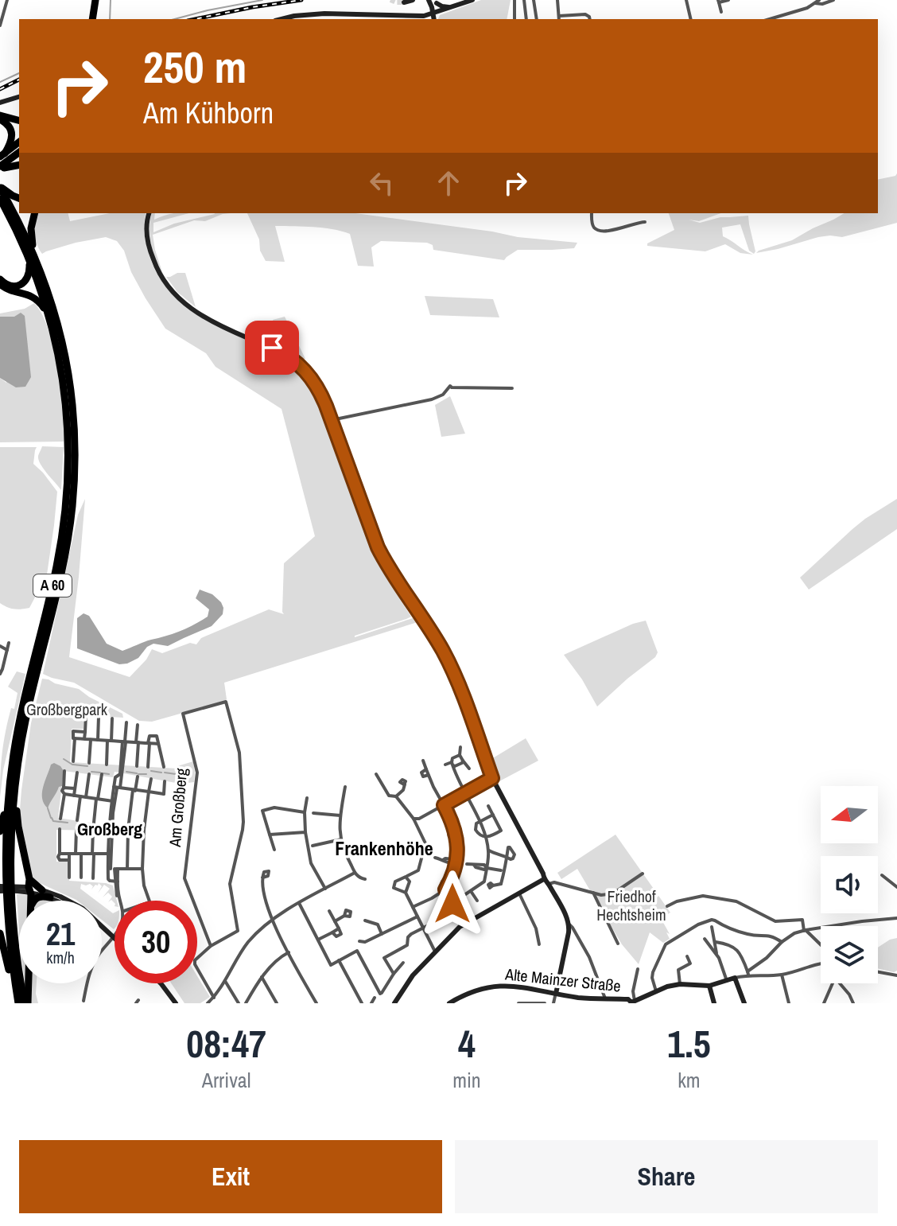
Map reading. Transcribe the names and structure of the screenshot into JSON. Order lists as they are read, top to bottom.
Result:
{
  "streets": {
    "highway": ["A 60"],
    "street": ["Am Großberg", "Alte Mainzer Straße"]
  },
  "districts": ["Großberg", "Frankenhöhe"],
  "parks": ["Großbergpark", "Friedhof Hechtsheim"],
  "north": "left",
  "page": {
    "turn": ["250 m", "Am Kühborn"],
    "speed": "21 km/h",
    "limit": "30",
    "eta": [
      "08:47",
      "Arrival",
      "4",
      "min",
      "1.5",
      "km"
    ],
    "buttons": ["Exit", "Share"]
  }
}
